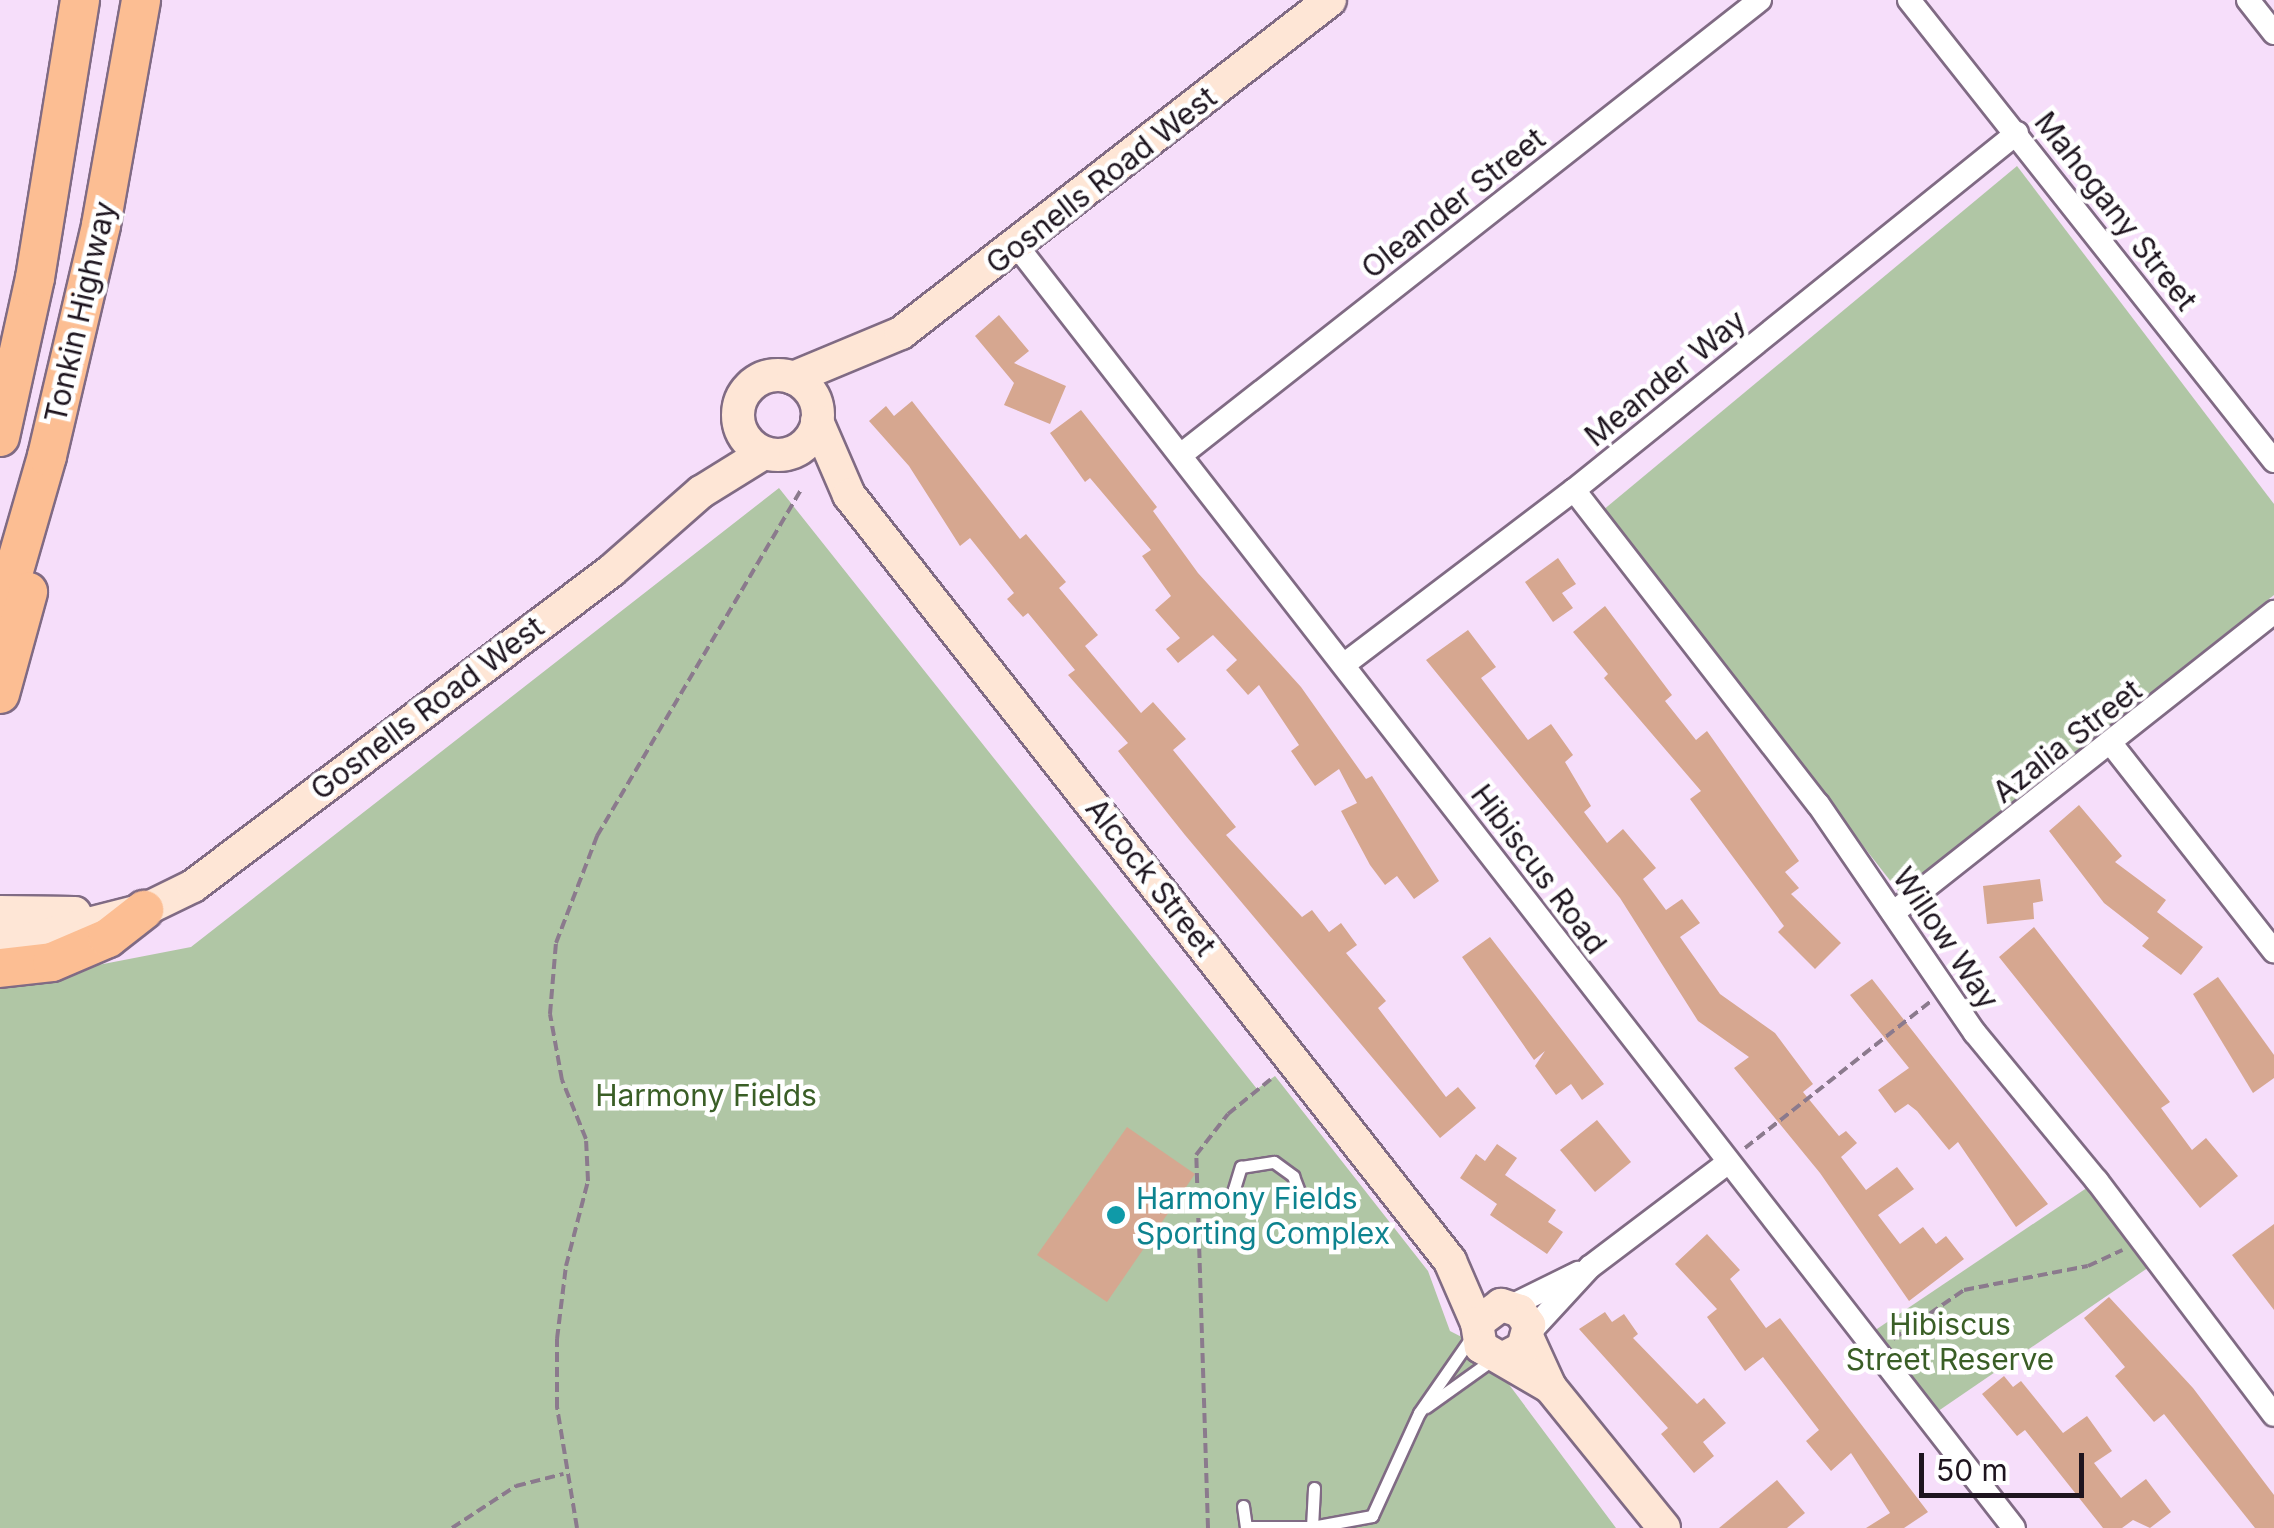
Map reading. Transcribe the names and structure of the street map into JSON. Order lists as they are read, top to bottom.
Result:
{
  "streets": {
    "highway": ["Tonkin Highway"],
    "main road": ["Gosnells Road West", "Alcock Street"],
    "street": [
      "Oleander Street",
      "Mahogany Street",
      "Meander Way",
      "Azalia Street",
      "Hibiscus Road",
      "Willow Way"
    ]
  },
  "crossings": [
    ["Gosnells Road West", "Hibiscus Road"],
    ["Gosnells Road West", "Alcock Street"],
    ["Oleander Street", "Hibiscus Road"],
    ["Mahogany Street", "Meander Way"],
    ["Meander Way", "Hibiscus Road"],
    ["Meander Way", "Willow Way"],
    ["Azalia Street", "Willow Way"]
  ],
  "parks": ["Harmony Fields", "Hibiscus Street Reserve"],
  "places": ["Harmony Fields Sporting Complex"],
  "scale_bar": "50 m"
}
